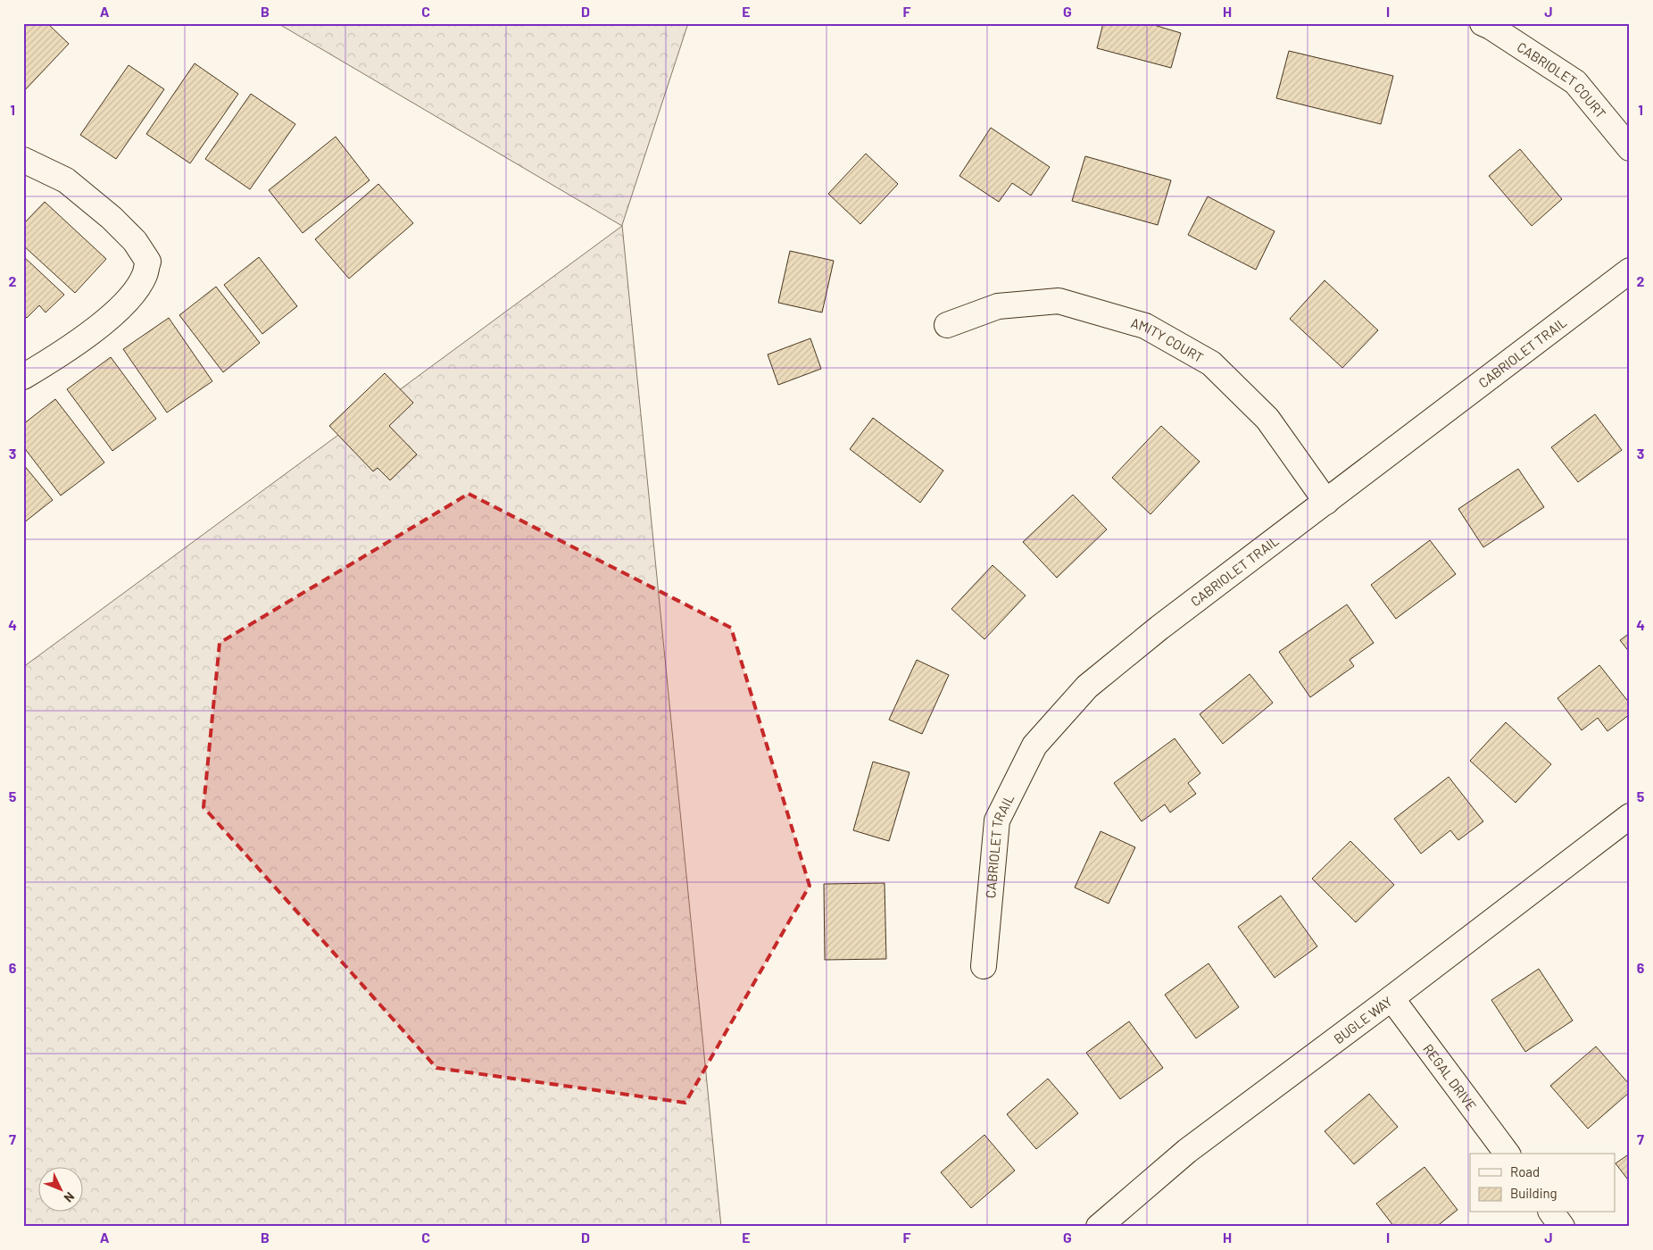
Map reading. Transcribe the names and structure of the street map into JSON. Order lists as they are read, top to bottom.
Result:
{
  "streets": {
    "street": [
      "CABRIOLET COURT",
      "AMITY COURT",
      "CABRIOLET TRAIL",
      "BUGLE WAY",
      "REGAL DRIVE"
    ]
  },
  "crossings": [
    ["AMITY COURT", "CABRIOLET TRAIL"],
    ["BUGLE WAY", "REGAL DRIVE"]
  ],
  "legend": ["Road", "Building"],
  "north": "bottom right",
  "grid": {
    "columns": [
      "A",
      "B",
      "C",
      "D",
      "E",
      "F",
      "G",
      "H",
      "I",
      "J"
    ],
    "rows": [
      "1",
      "2",
      "3",
      "4",
      "5",
      "6",
      "7"
    ]
  }
}
